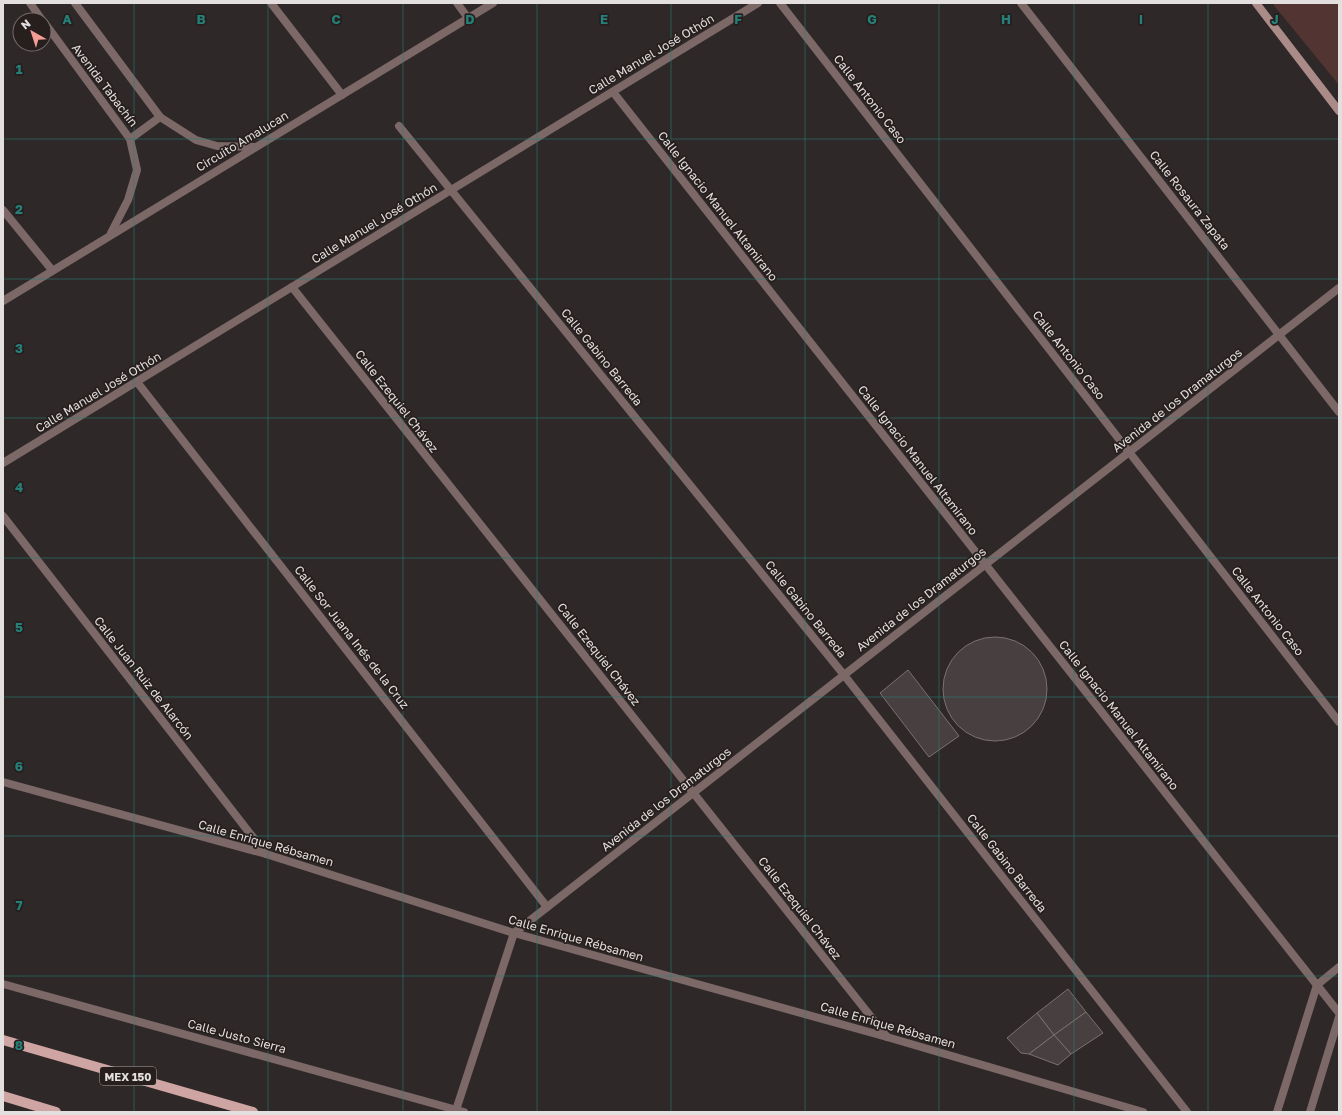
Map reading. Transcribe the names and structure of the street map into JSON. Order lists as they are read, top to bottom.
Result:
{
  "streets": {
    "main road": ["MEX 150"],
    "street": [
      "Calle Manuel José Othón",
      "Avenida Tabachín",
      "Calle Antonio Caso",
      "Circuito Amalucan",
      "Calle Rosaura Zapata",
      "Calle Ignacio Manuel Altamirano",
      "Calle Gabino Barreda",
      "Avenida de los Dramaturgos",
      "Calle Ezequiel Chávez",
      "Calle Sor Juana Inés de la Cruz",
      "Calle Juan Ruiz de Alarcón",
      "Calle Enrique Rébsamen",
      "Calle Justo Sierra"
    ]
  },
  "crossings": [
    ["Calle Manuel José Othón", "Calle Ignacio Manuel Altamirano"],
    ["Calle Manuel José Othón", "Calle Gabino Barreda"],
    ["Calle Manuel José Othón", "Calle Ezequiel Chávez"],
    ["Calle Manuel José Othón", "Calle Sor Juana Inés de la Cruz"],
    ["Avenida Tabachín", "Circuito Amalucan"],
    ["Calle Antonio Caso", "Avenida de los Dramaturgos"],
    ["Calle Rosaura Zapata", "Avenida de los Dramaturgos"],
    ["Calle Ignacio Manuel Altamirano", "Avenida de los Dramaturgos"],
    ["Calle Gabino Barreda", "Avenida de los Dramaturgos"],
    ["Avenida de los Dramaturgos", "Calle Ezequiel Chávez"],
    ["Avenida de los Dramaturgos", "Calle Sor Juana Inés de la Cruz"],
    ["Avenida de los Dramaturgos", "Calle Enrique Rébsamen"],
    ["Calle Ezequiel Chávez", "Calle Enrique Rébsamen"],
    ["Calle Juan Ruiz de Alarcón", "Calle Enrique Rébsamen"]
  ],
  "north": "top left",
  "grid": {
    "columns": [
      "A",
      "B",
      "C",
      "D",
      "E",
      "F",
      "G",
      "H",
      "I",
      "J"
    ],
    "rows": [
      "1",
      "2",
      "3",
      "4",
      "5",
      "6",
      "7",
      "8"
    ]
  }
}
